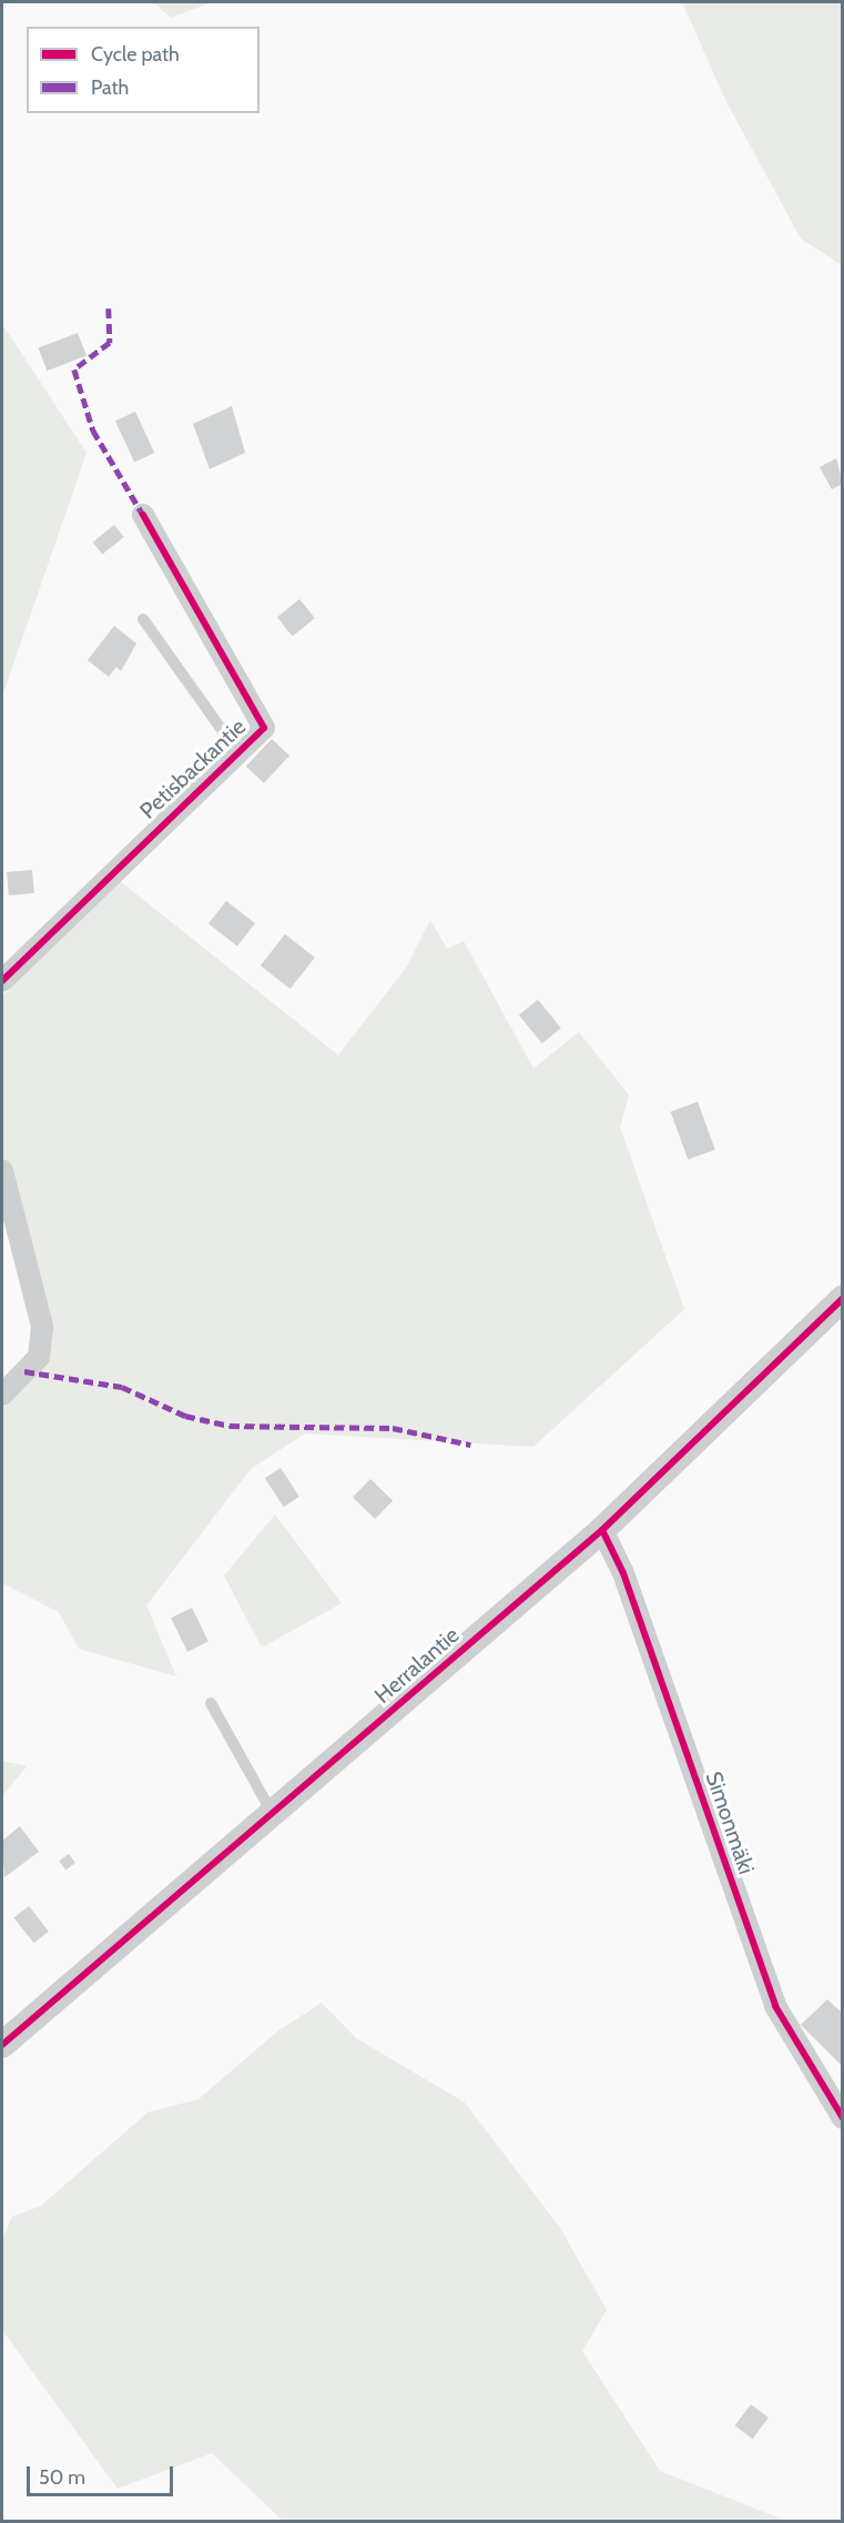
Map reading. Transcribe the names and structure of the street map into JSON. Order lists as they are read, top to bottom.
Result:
{
  "streets": {
    "street": ["Petisbackantie", "Herralantie", "Simonmäki"]
  },
  "crossings": [
    ["Herralantie", "Simonmäki"]
  ],
  "legend": ["Cycle path", "Path"],
  "scale_bar": "50 m"
}
